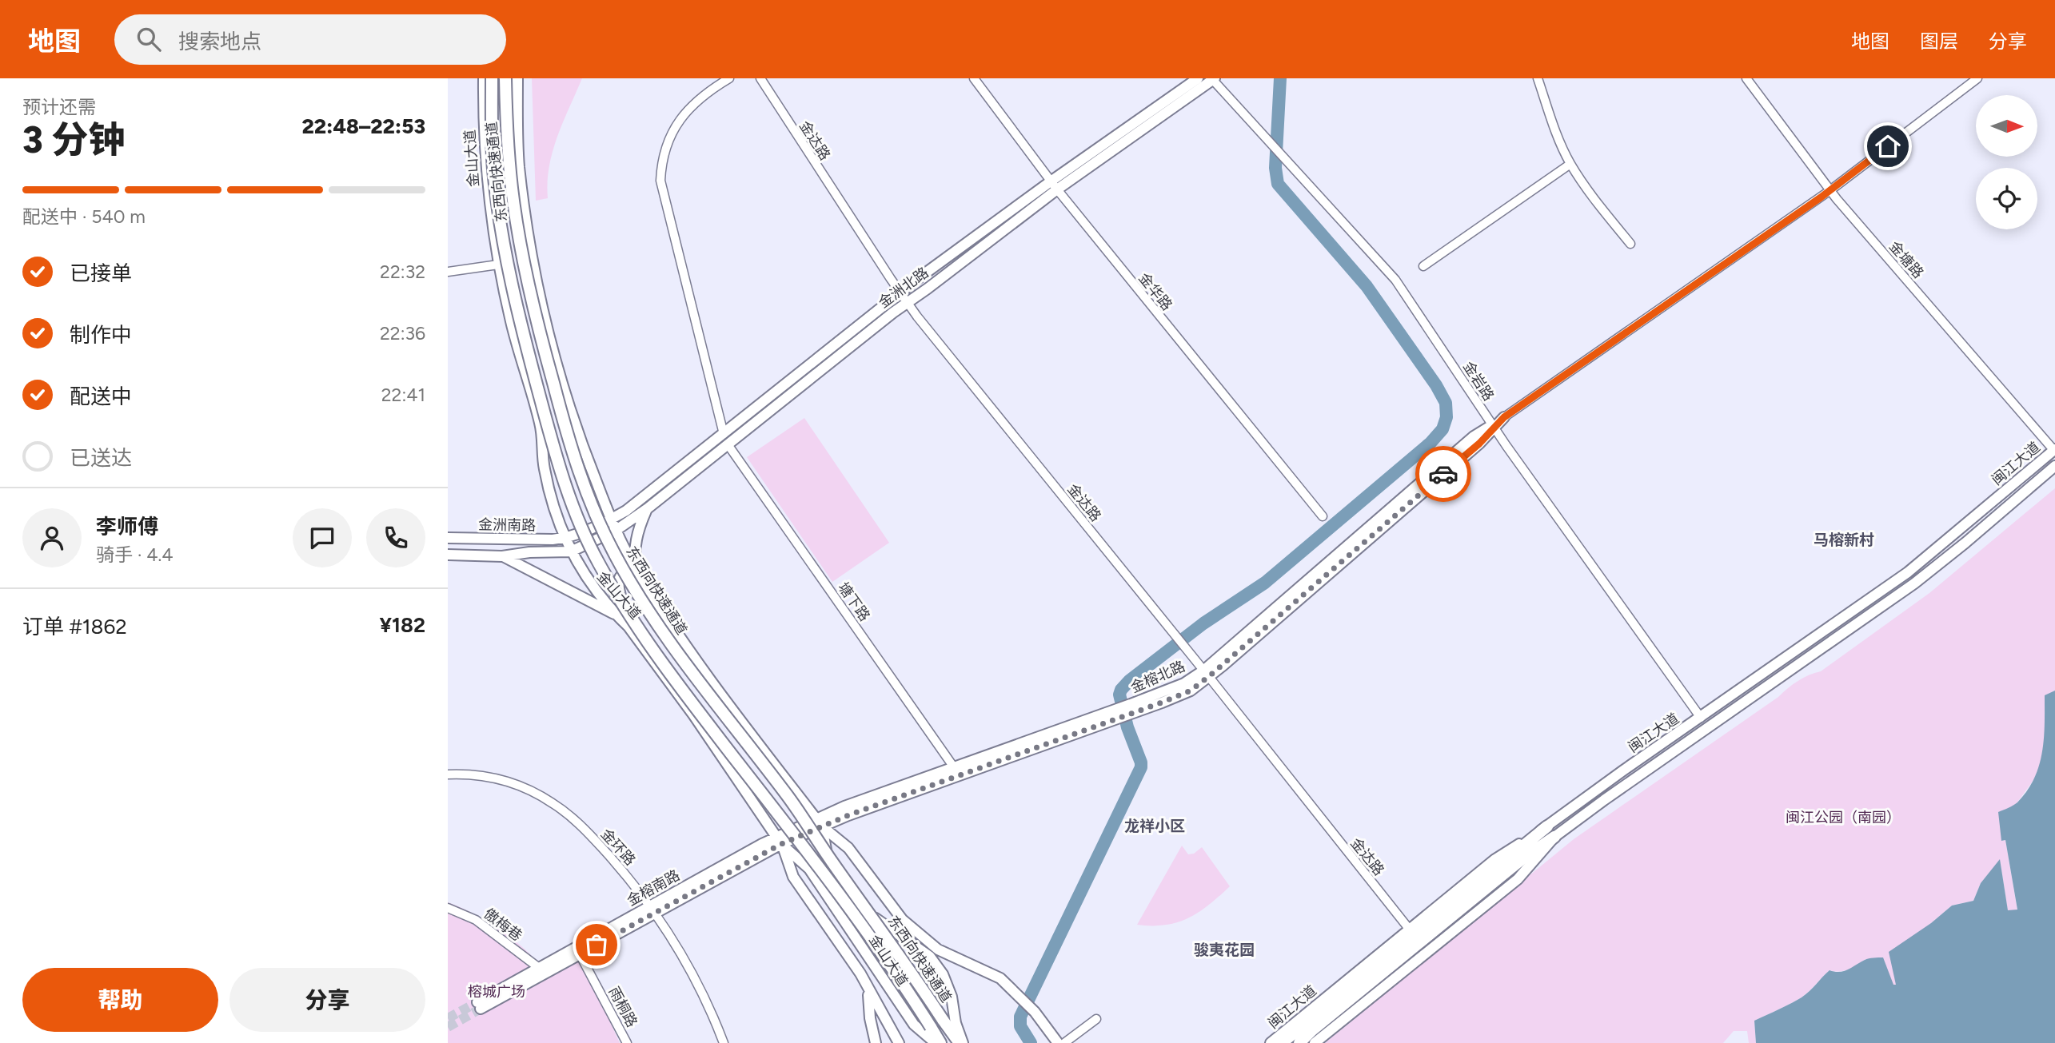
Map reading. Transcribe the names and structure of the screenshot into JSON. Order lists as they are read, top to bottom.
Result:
{
  "streets": {
    "highway": ["东西向快速通道"],
    "main road": [
      "金山大道",
      "金洲北路",
      "闽江大道",
      "金洲南路",
      "金榕北路",
      "金榕南路"
    ],
    "street": [
      "金达路",
      "金塘路",
      "金华路",
      "金岩路",
      "塘下路",
      "金环路",
      "傲梅巷",
      "雨桐路"
    ]
  },
  "crossings": [
    ["金达路", "金洲北路"],
    ["金达路", "闽江大道"],
    ["金达路", "金榕北路"],
    ["金山大道", "东西向快速通道"],
    ["金山大道", "金洲北路"],
    ["金山大道", "金洲南路"],
    ["金山大道", "金榕北路"],
    ["金山大道", "金榕南路"],
    ["金塘路", "闽江大道"],
    ["金塘路", "金榕北路"],
    ["金洲北路", "金华路"],
    ["金洲北路", "金岩路"],
    ["金洲北路", "金洲南路"],
    ["金洲北路", "塘下路"],
    ["金岩路", "闽江大道"],
    ["金岩路", "金榕北路"],
    ["塘下路", "金榕北路"],
    ["金榕北路", "金榕南路"],
    ["金环路", "金榕南路"],
    ["金榕南路", "傲梅巷"],
    ["金榕南路", "雨桐路"]
  ],
  "districts": ["马榕新村", "龙祥小区", "骏夷花园"],
  "parks": ["闽江公园（南园）", "榕城广场"],
  "north": "right",
  "page": {
    "header": "地图",
    "search": "搜索地点",
    "nav": ["地图", "图层", "分享"],
    "heading": ["3 分钟", "预计还需", "22:48–22:53"],
    "panel": [
      "李师傅",
      "骑手 · 4.4",
      "订单 #1862",
      "¥182"
    ],
    "bar": "配送中 · 540 m",
    "list": [
      ["已接单", "22:32"],
      ["制作中", "22:36"],
      ["配送中", "22:41"],
      "已送达"
    ],
    "buttons": ["帮助", "分享"]
  }
}
